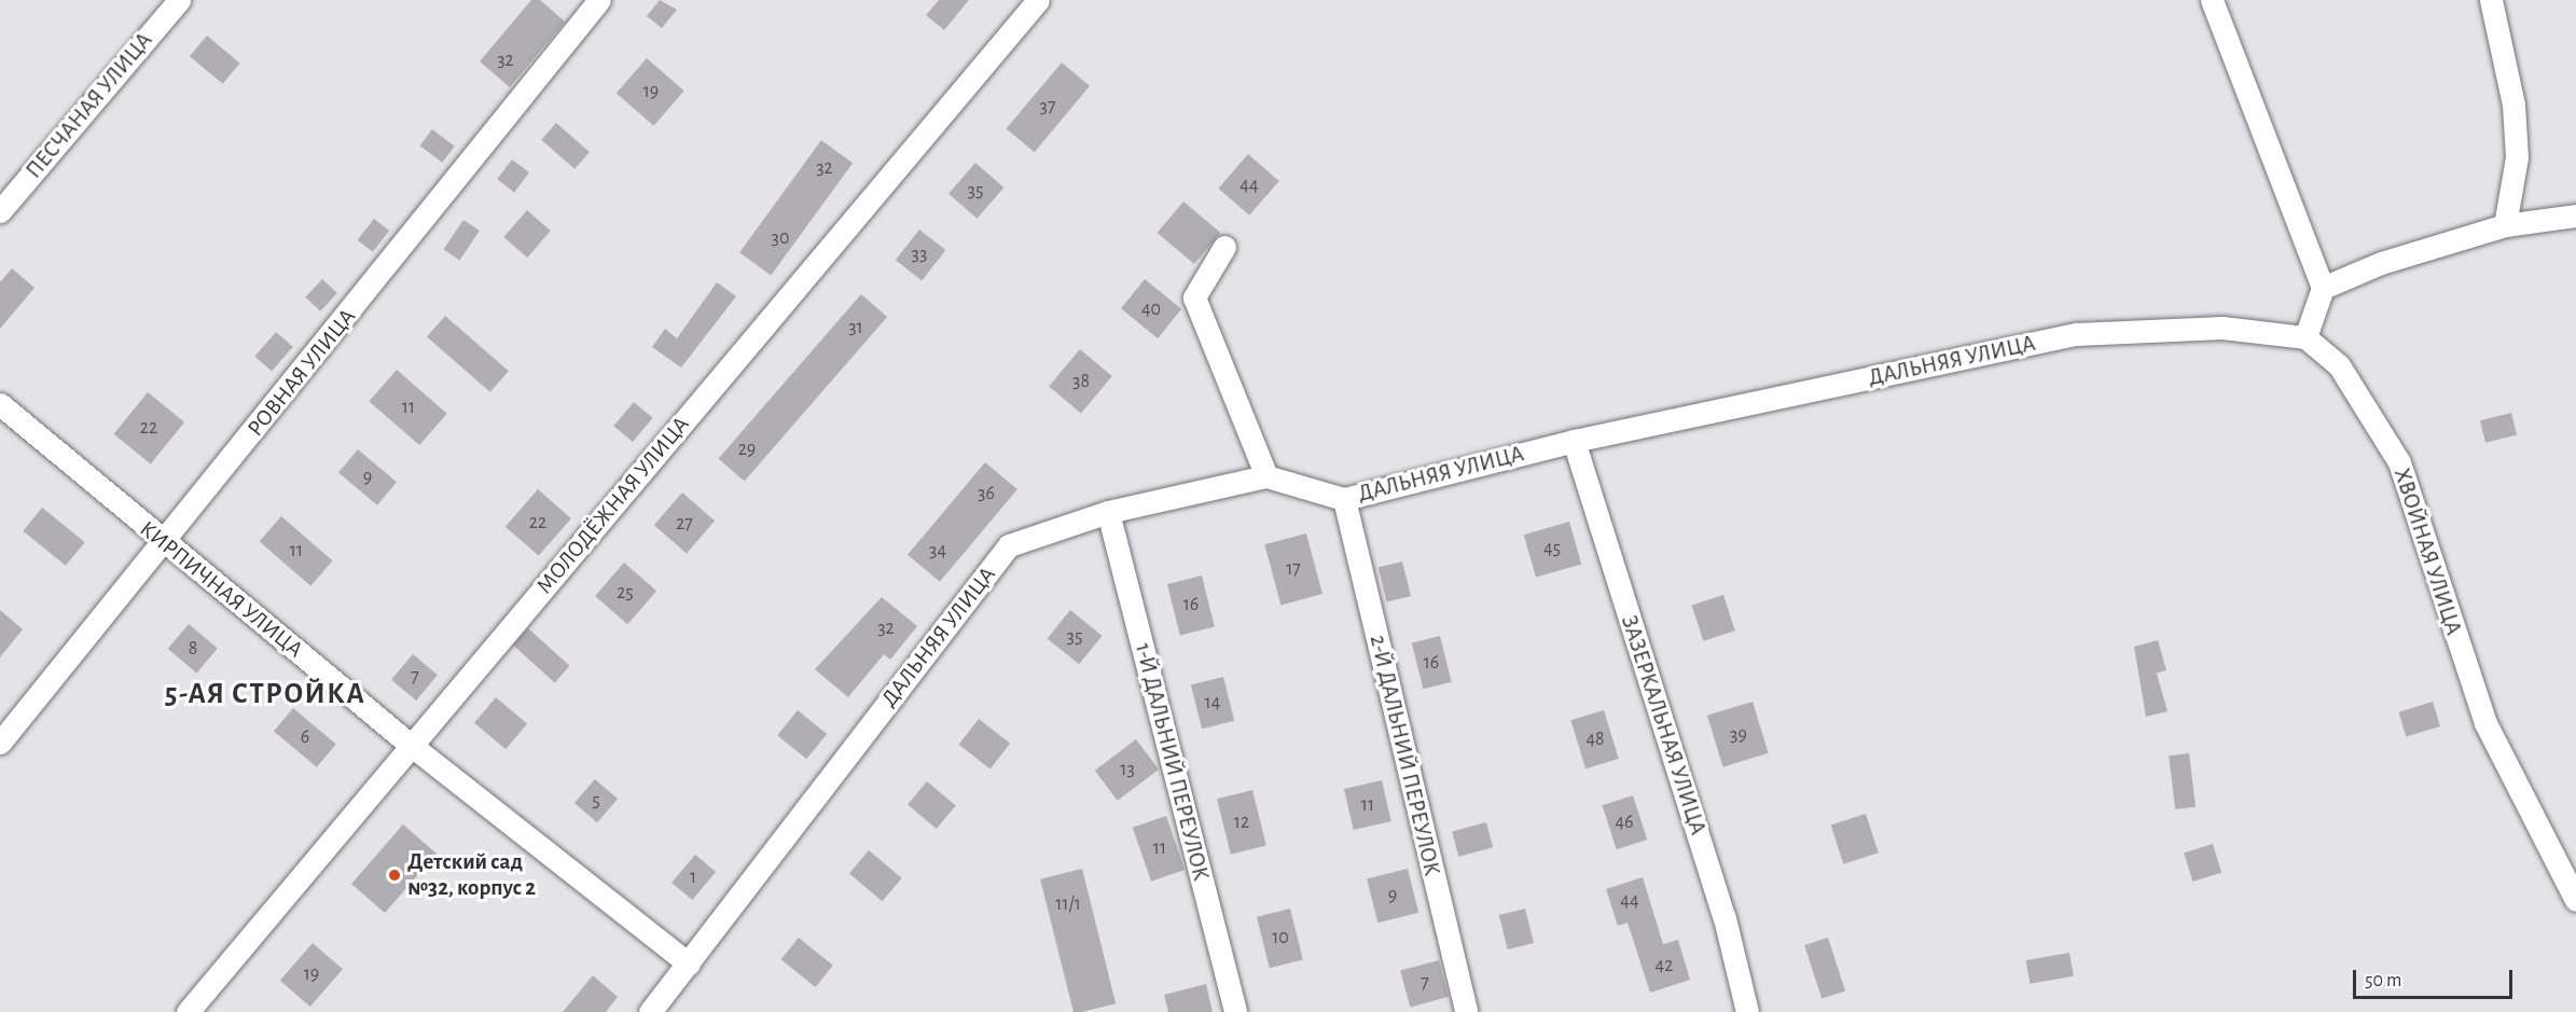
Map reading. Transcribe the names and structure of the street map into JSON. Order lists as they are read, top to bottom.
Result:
{
  "streets": {
    "street": [
      "ПЕСЧАНАЯ УЛИЦА",
      "ДАЛЬНЯЯ УЛИЦА",
      "РОВНАЯ УЛИЦА",
      "МОЛОДЁЖНАЯ УЛИЦА",
      "ХВОЙНАЯ УЛИЦА",
      "КИРПИЧНАЯ УЛИЦА",
      "ЗАЗЕРКАЛЬНАЯ УЛИЦА",
      "2-Й ДАЛЬНИЙ ПЕРЕУЛОК",
      "1-Й ДАЛЬНИЙ ПЕРЕУЛОК"
    ]
  },
  "crossings": [
    ["ДАЛЬНЯЯ УЛИЦА", "ХВОЙНАЯ УЛИЦА"],
    ["ДАЛЬНЯЯ УЛИЦА", "КИРПИЧНАЯ УЛИЦА"],
    ["ДАЛЬНЯЯ УЛИЦА", "ЗАЗЕРКАЛЬНАЯ УЛИЦА"],
    ["ДАЛЬНЯЯ УЛИЦА", "2-Й ДАЛЬНИЙ ПЕРЕУЛОК"],
    ["ДАЛЬНЯЯ УЛИЦА", "1-Й ДАЛЬНИЙ ПЕРЕУЛОК"],
    ["РОВНАЯ УЛИЦА", "КИРПИЧНАЯ УЛИЦА"],
    ["МОЛОДЁЖНАЯ УЛИЦА", "КИРПИЧНАЯ УЛИЦА"]
  ],
  "districts": ["5-АЯ СТРОЙКА"],
  "places": ["Детский сад №32, корпус 2"],
  "house_numbers": [
    "32",
    "19",
    "37",
    "32",
    "44",
    "35",
    "30",
    "33",
    "40",
    "31",
    "38",
    "11",
    "22",
    "29",
    "9",
    "36",
    "22",
    "27",
    "45",
    "11",
    "34",
    "17",
    "25",
    "16",
    "32",
    "35",
    "8",
    "16",
    "7",
    "14",
    "39",
    "6",
    "48",
    "13",
    "5",
    "11",
    "12",
    "46",
    "11",
    "1",
    "9",
    "44",
    "11/1",
    "10",
    "42",
    "19",
    "7"
  ],
  "scale_bar": "50 m"
}
